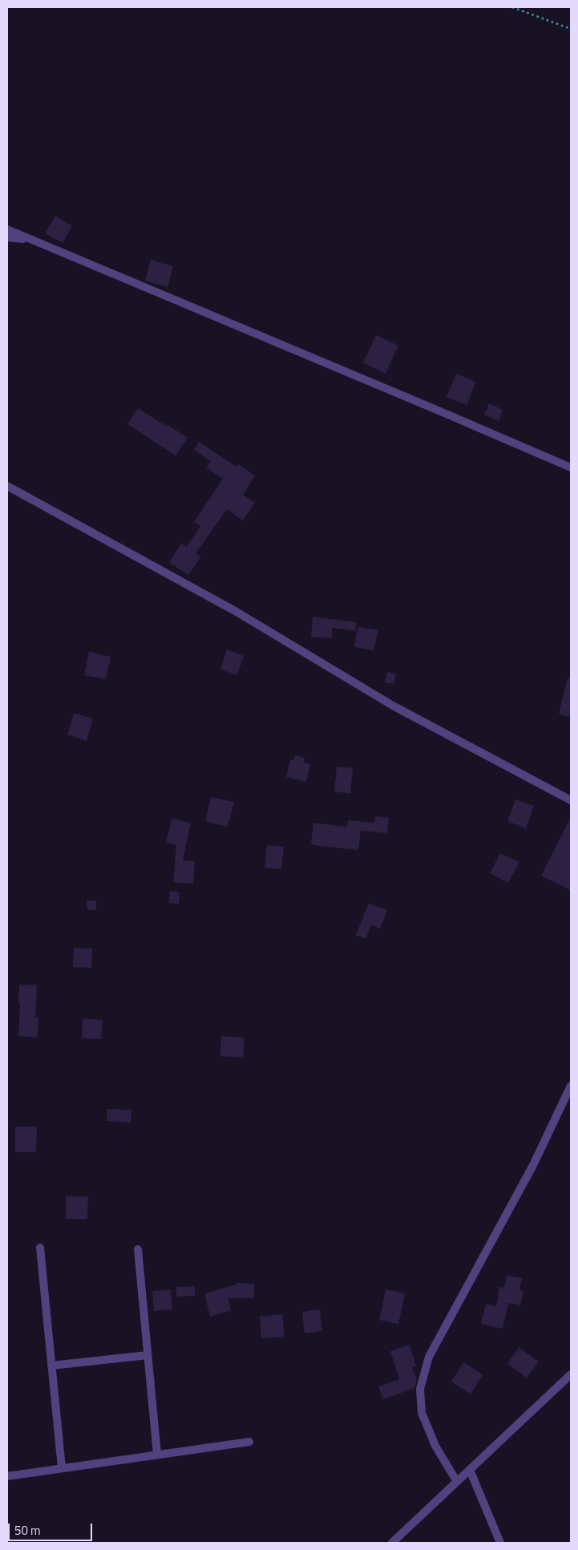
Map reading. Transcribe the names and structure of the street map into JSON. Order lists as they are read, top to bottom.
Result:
{
  "scale_bar": "50 m"
}
